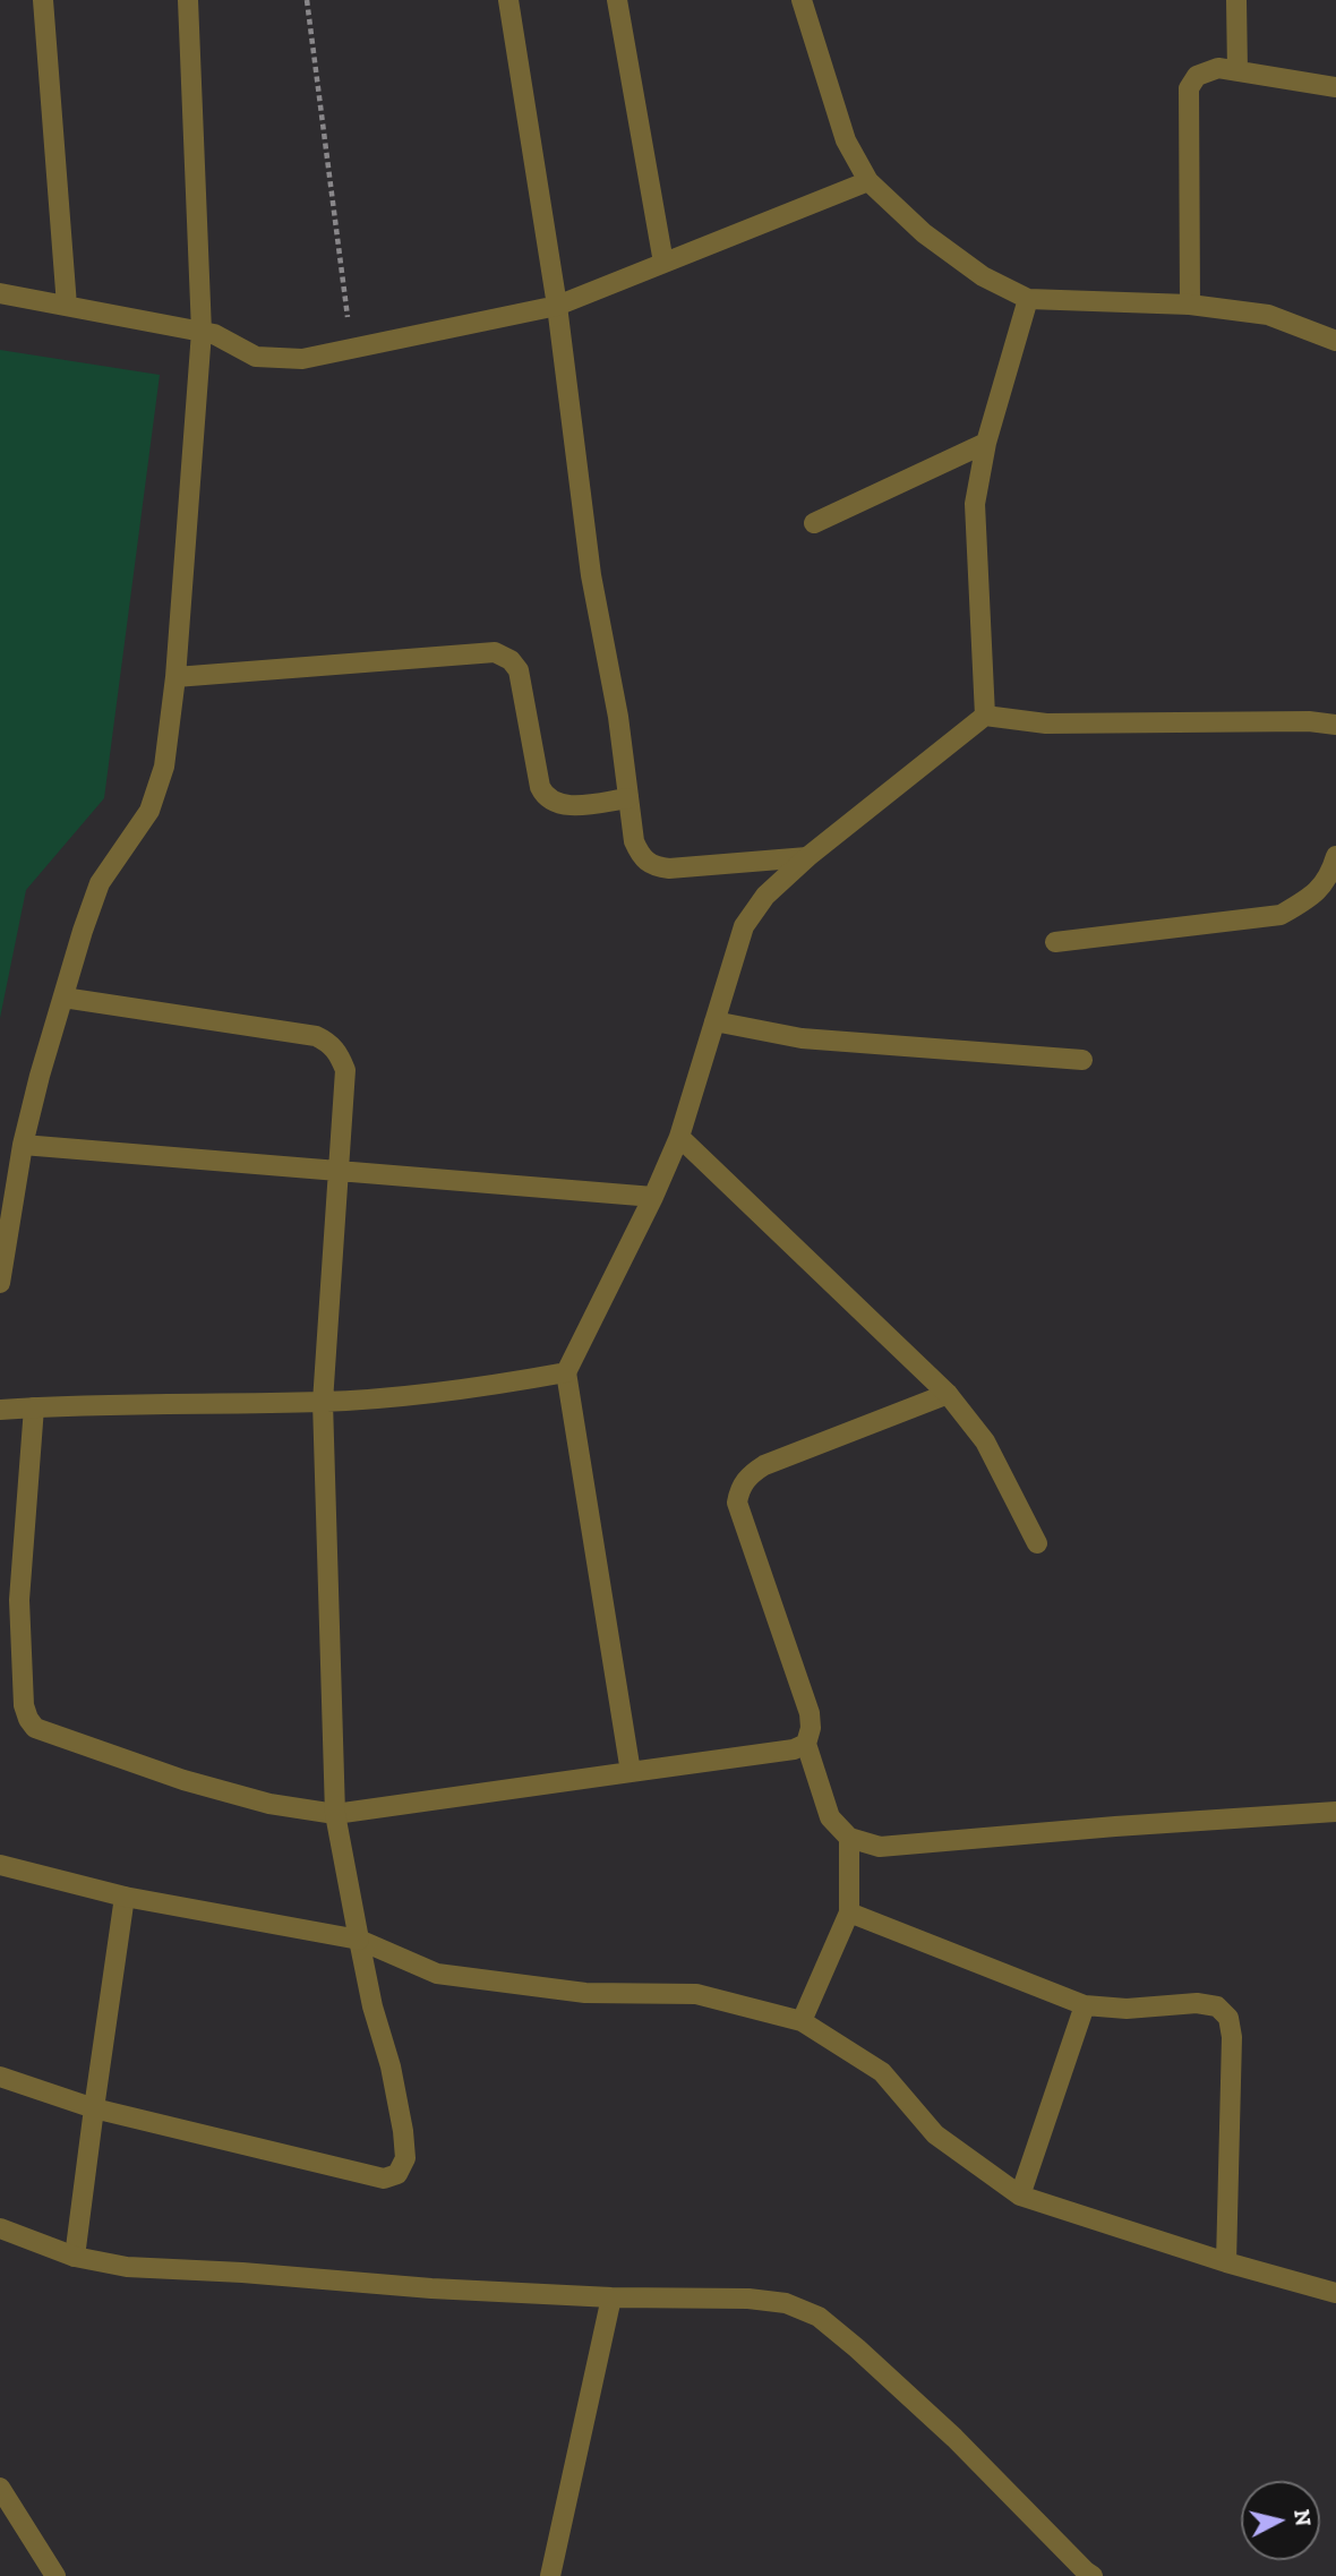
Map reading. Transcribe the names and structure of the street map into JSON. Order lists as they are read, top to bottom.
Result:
{
  "north": "right"
}
